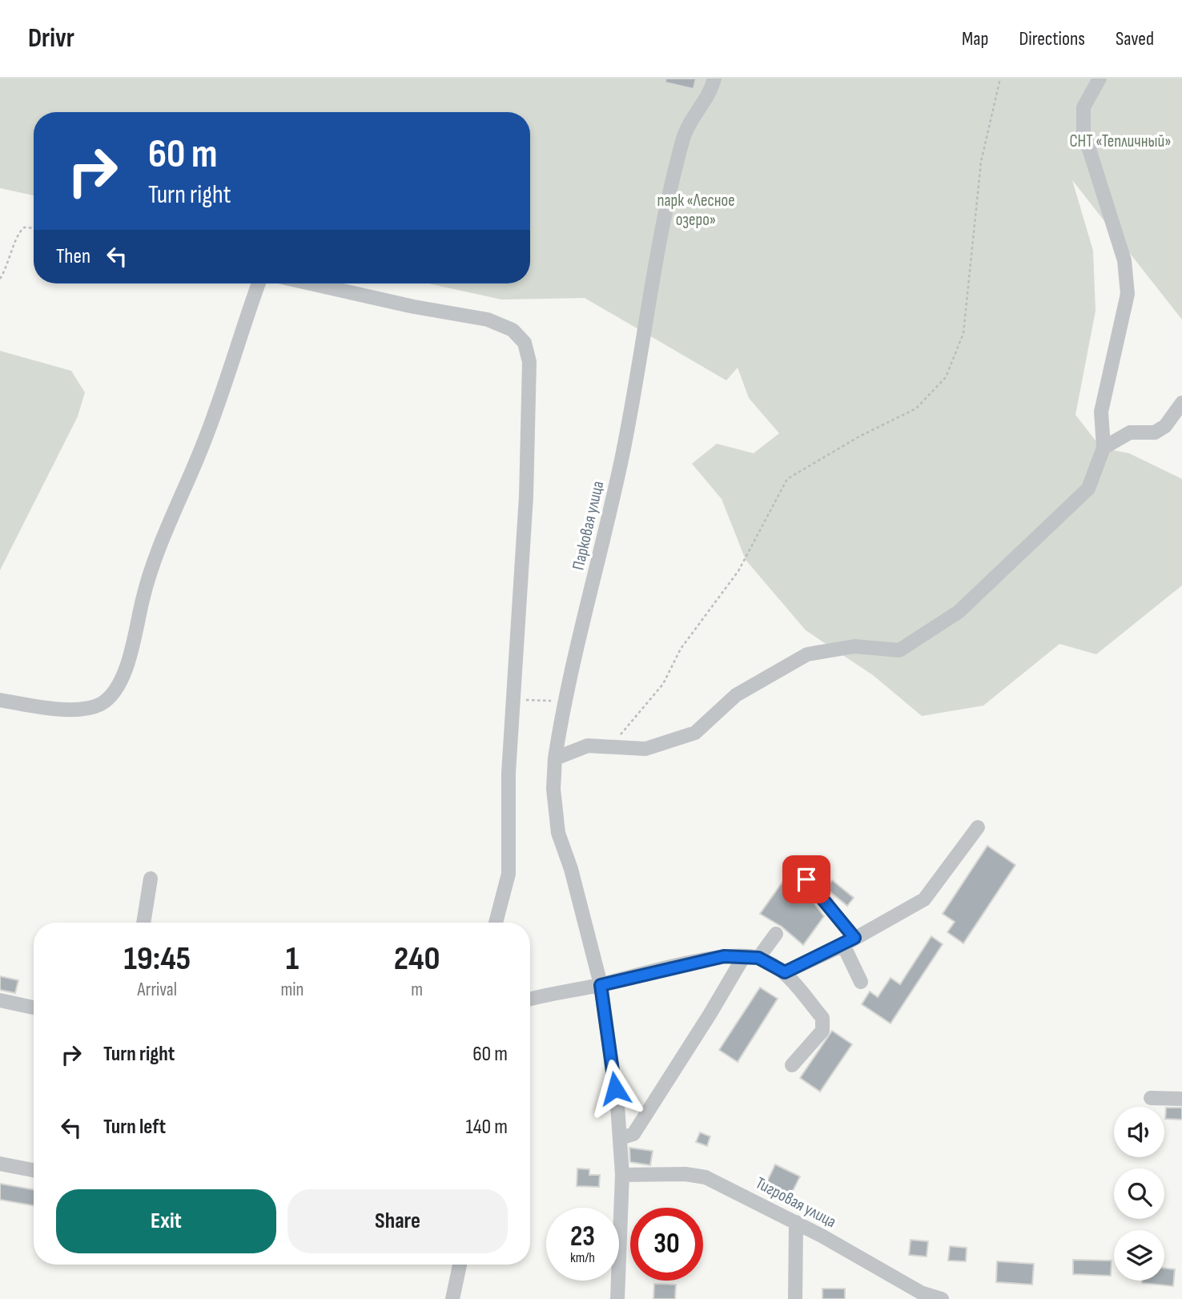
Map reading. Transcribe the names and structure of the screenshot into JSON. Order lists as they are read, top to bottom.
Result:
{
  "streets": {
    "street": ["Парковая улица", "Тигровая улица"]
  },
  "crossings": [
    ["Парковая улица", "Тигровая улица"]
  ],
  "parks": ["СНТ «Тепличный»", "парк «Лесное озеро»"],
  "page": {
    "header": "Drivr",
    "nav": ["Map", "Directions", "Saved"],
    "turn": ["60 m", "Turn right"],
    "then": "Then",
    "eta": [
      "19:45",
      "Arrival",
      "1",
      "min",
      "240",
      "m"
    ],
    "list": [
      {
        "name": "Turn right",
        "value": "60 m"
      },
      {
        "name": "Turn left",
        "value": "140 m"
      }
    ],
    "buttons": ["Exit", "Share"],
    "speed": "23 km/h",
    "limit": "30"
  }
}
